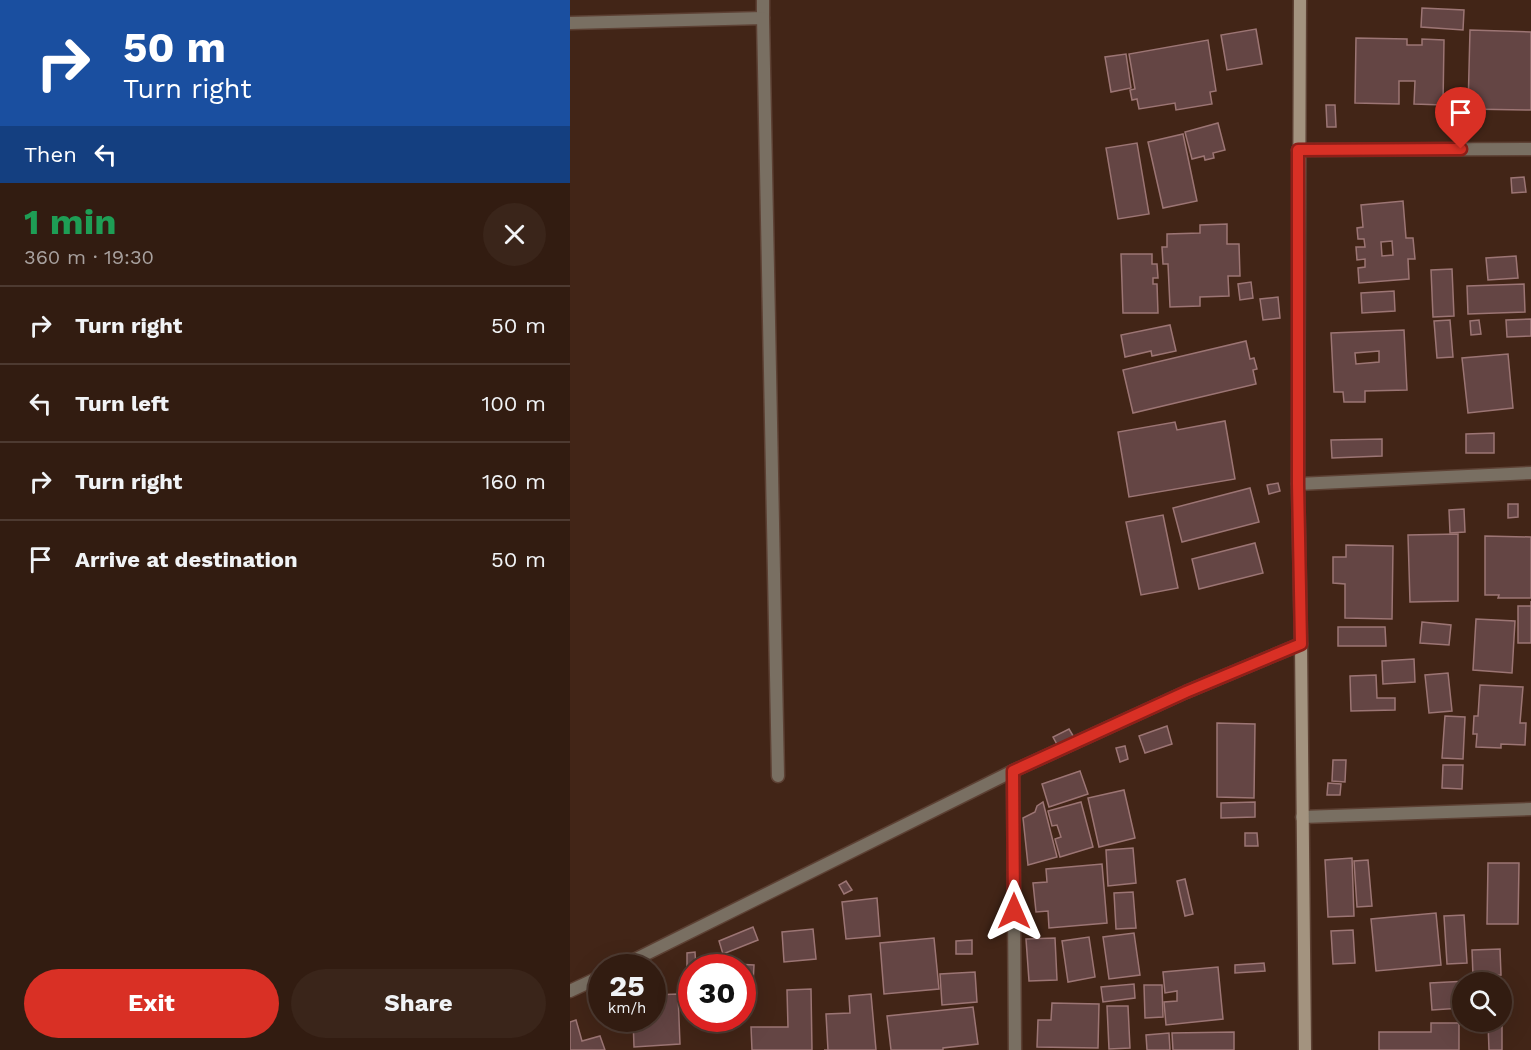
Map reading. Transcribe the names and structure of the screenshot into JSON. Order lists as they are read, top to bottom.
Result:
{
  "page": {
    "turn": ["50 m", "Turn right"],
    "then": "Then",
    "heading": ["1 min", "360 m · 19:30"],
    "list": [
      {
        "name": "Turn right",
        "value": "50 m"
      },
      {
        "name": "Turn left",
        "value": "100 m"
      },
      {
        "name": "Turn right",
        "value": "160 m"
      },
      {
        "name": "Arrive at destination",
        "value": "50 m"
      }
    ],
    "speed": "25 km/h",
    "limit": "30",
    "buttons": ["Exit", "Share"]
  }
}
